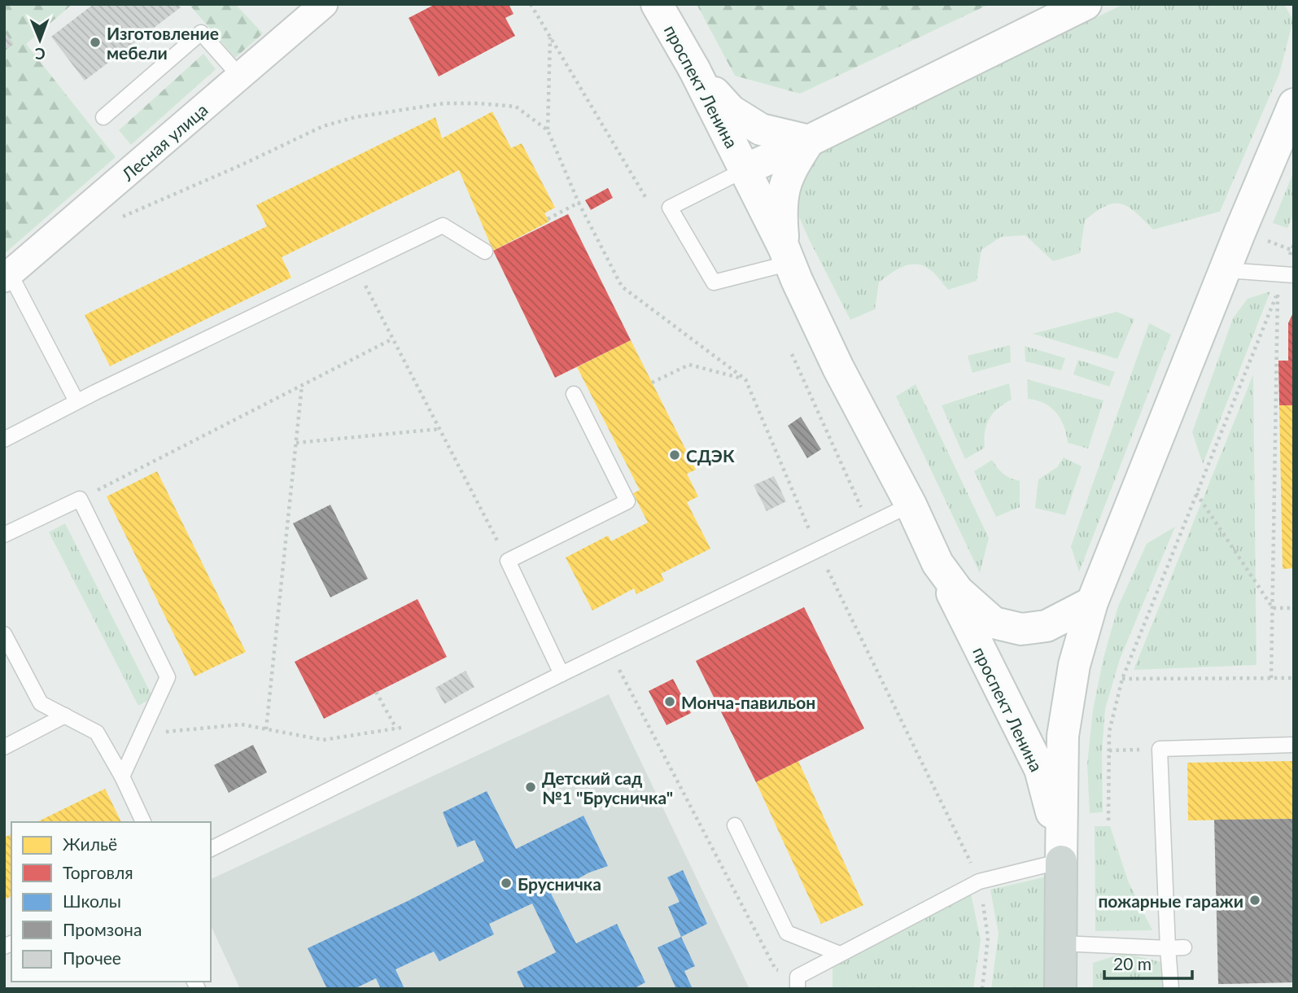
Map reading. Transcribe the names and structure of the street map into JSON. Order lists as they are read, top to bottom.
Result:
{
  "streets": {
    "main road": ["проспект Ленина"],
    "street": ["Лесная улица"]
  },
  "places": [
    "Изготовление мебели",
    "СДЭК",
    "Монча-павильон",
    "Детский сад №1 \"Брусничка\"",
    "Брусничка",
    "пожарные гаражи"
  ],
  "legend": [
    "Жильё",
    "Торговля",
    "Школы",
    "Промзона",
    "Прочее"
  ],
  "scale_bar": "20 m",
  "north": "bottom"
}
